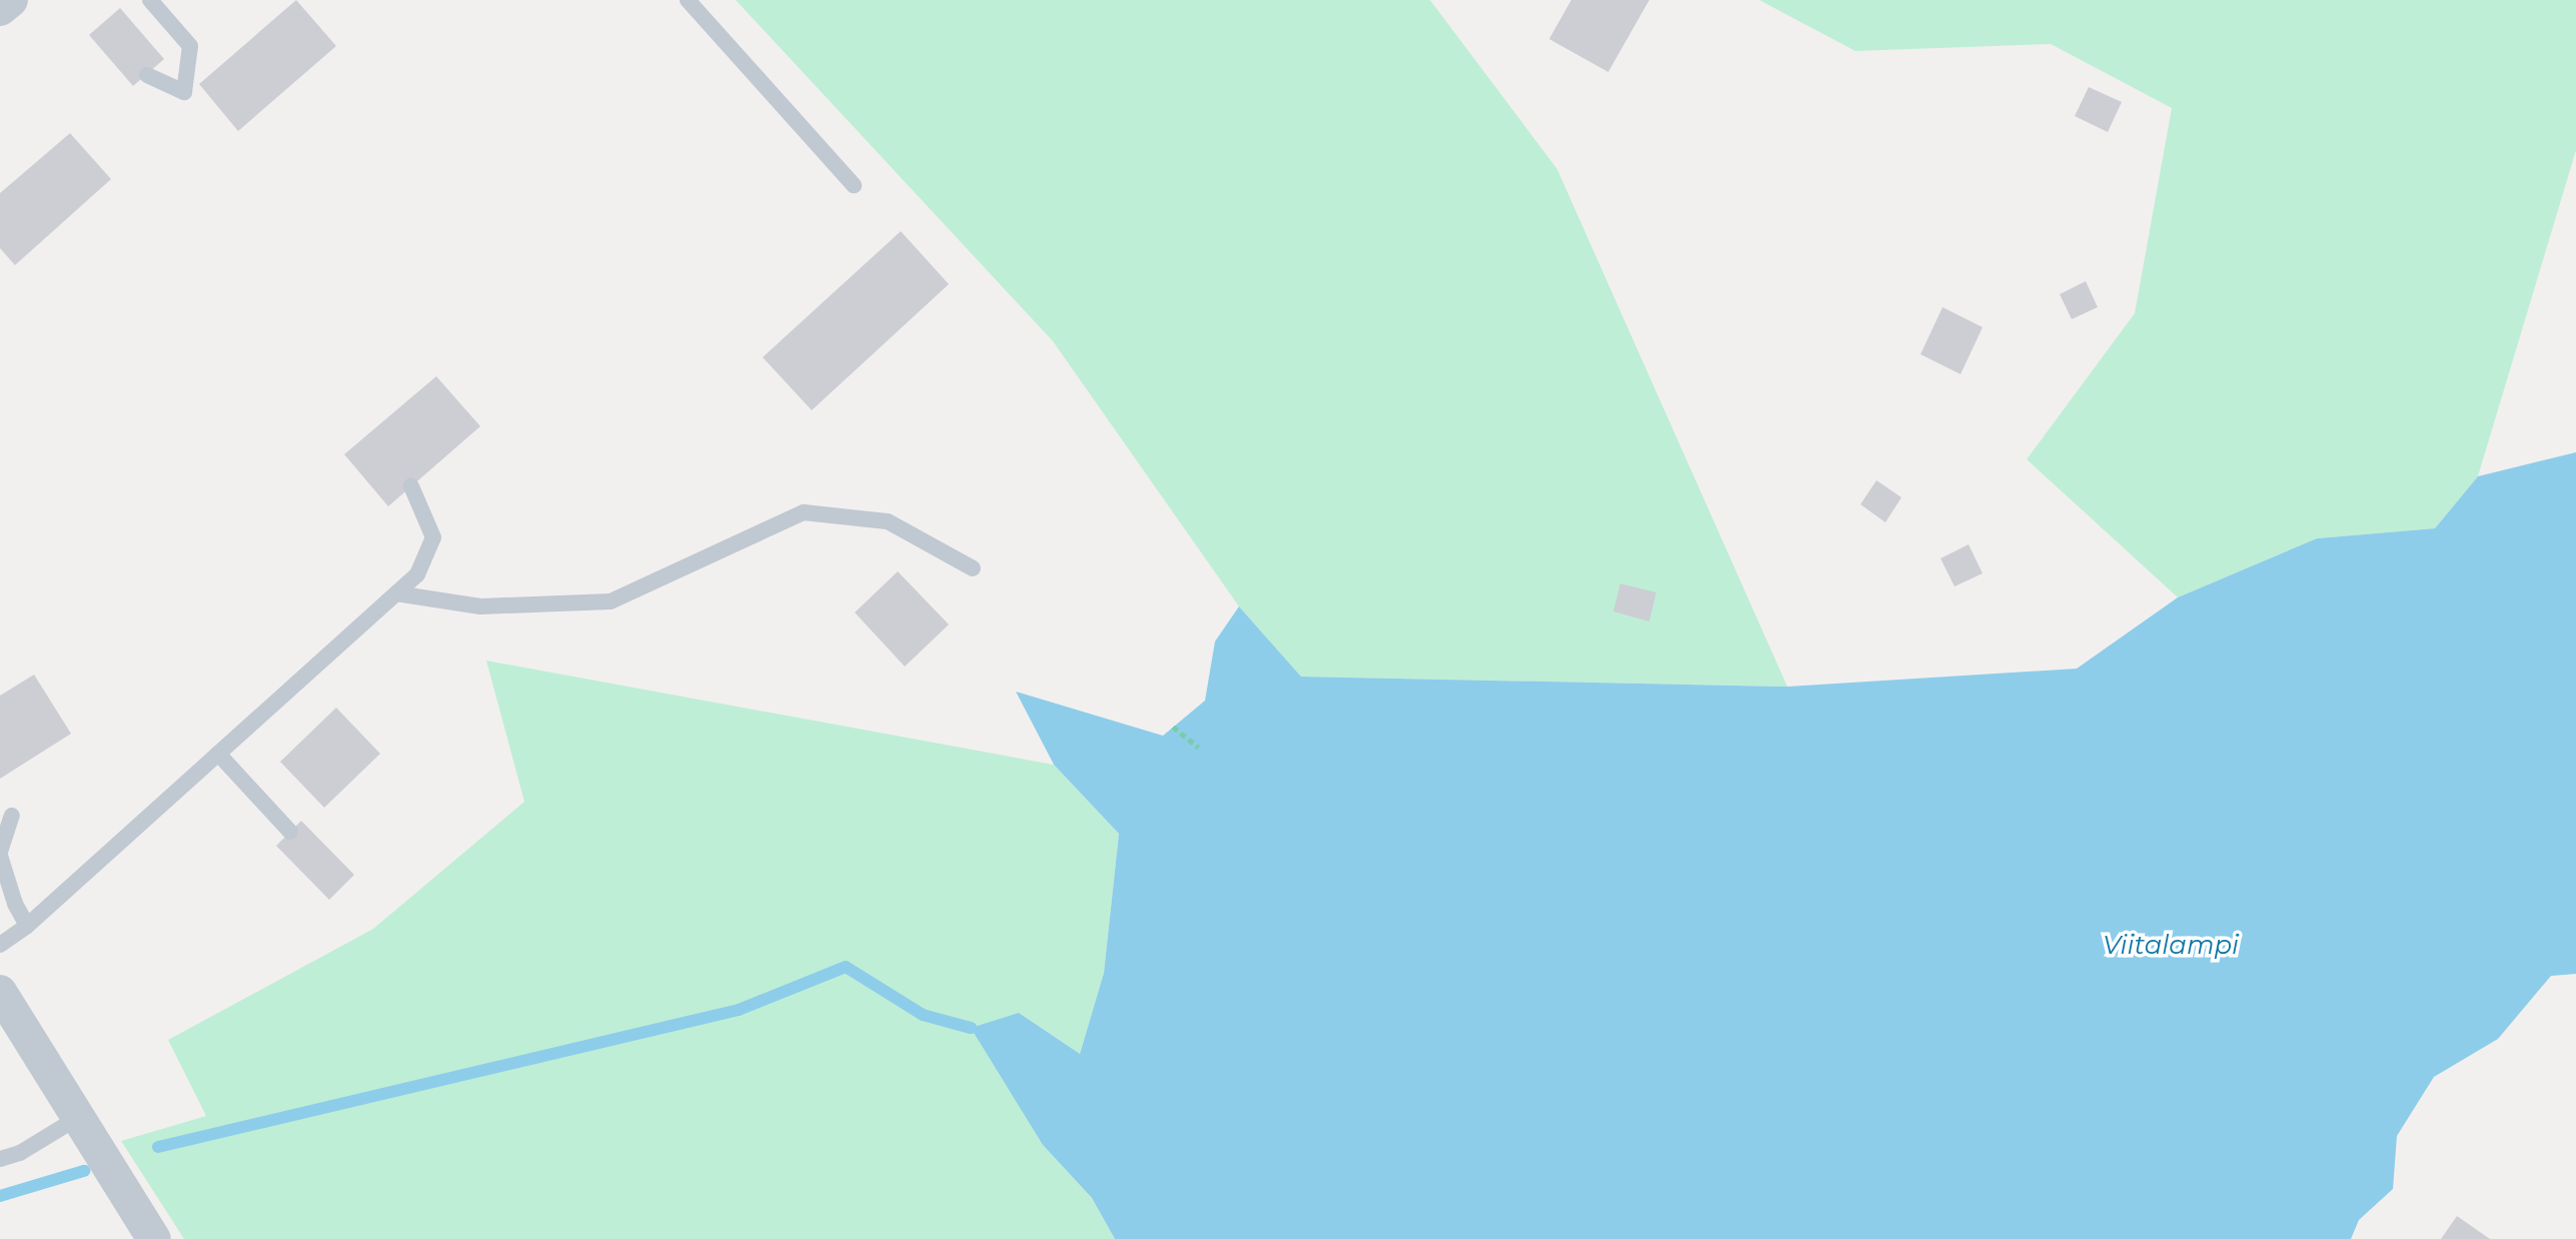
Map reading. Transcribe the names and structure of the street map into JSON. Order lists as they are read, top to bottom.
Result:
{
  "water": ["Viitalampi"]
}
